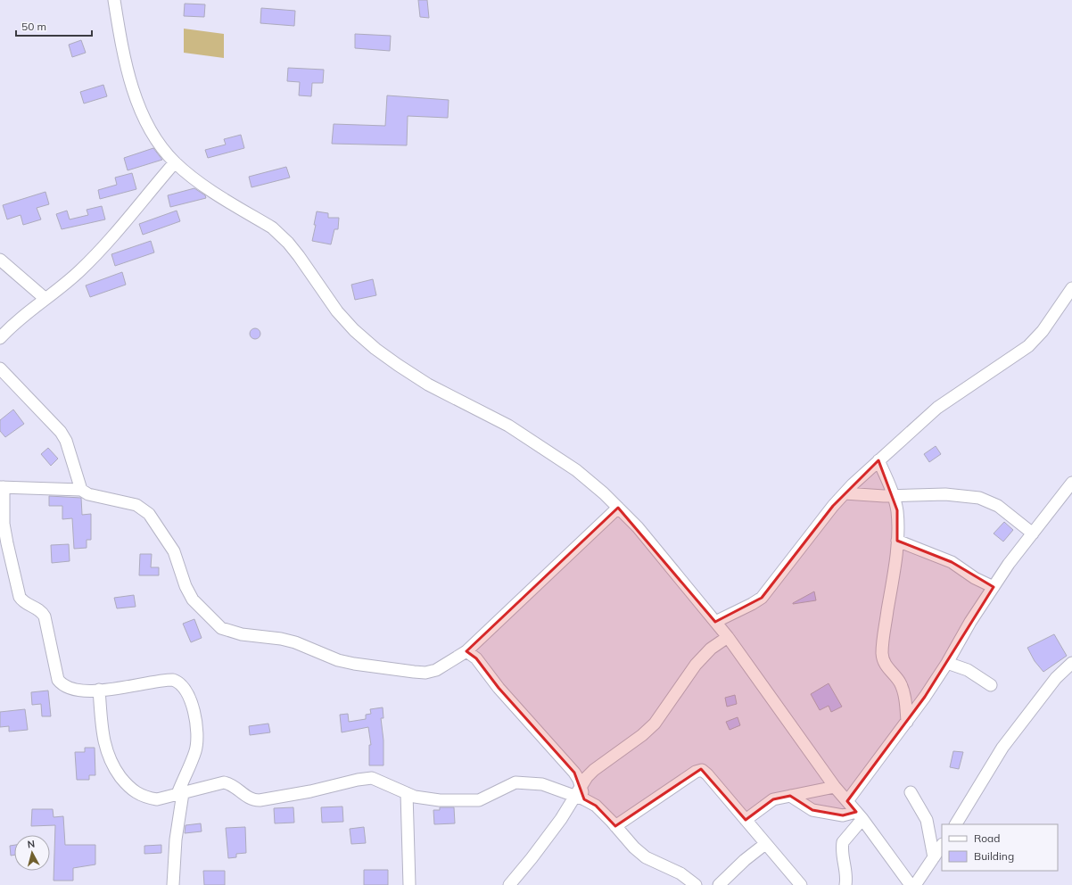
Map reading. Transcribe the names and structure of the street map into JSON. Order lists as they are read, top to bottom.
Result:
{
  "legend": ["Road", "Building"],
  "scale_bar": "50 m",
  "north": "top"
}
